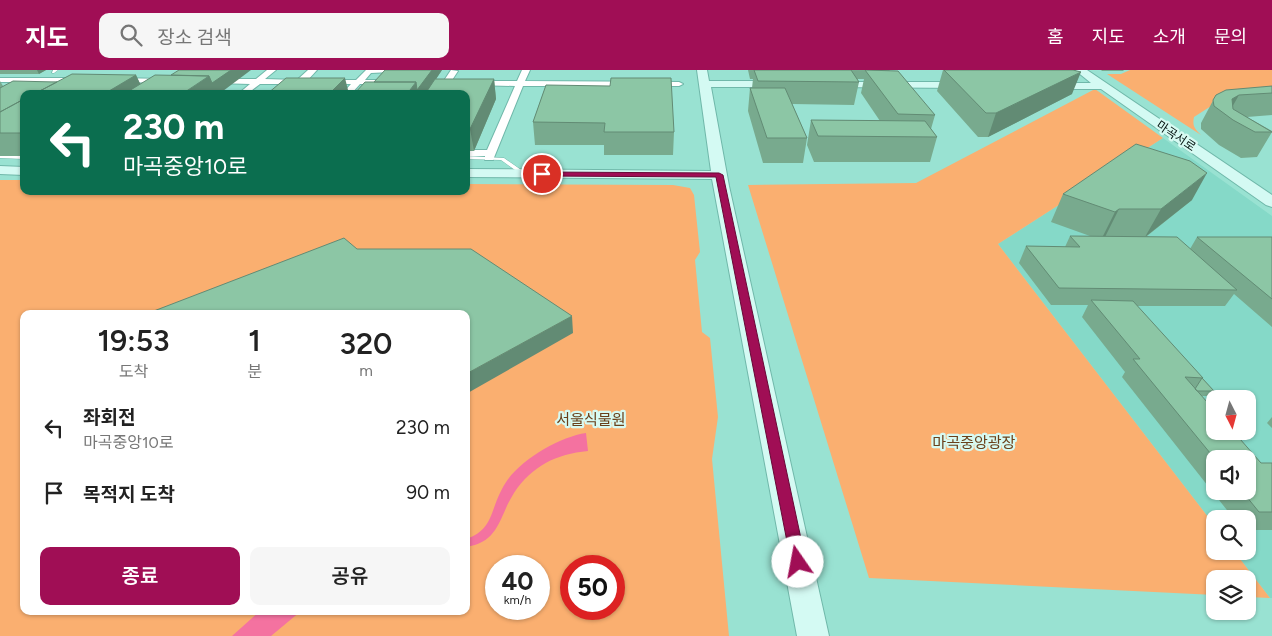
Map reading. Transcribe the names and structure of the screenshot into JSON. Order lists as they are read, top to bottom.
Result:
{
  "streets": {
    "street": ["마곡서로"]
  },
  "parks": ["서울식물원", "마곡중앙광장"],
  "north": "bottom",
  "page": {
    "header": "지도",
    "search": "장소 검색",
    "nav": [
      "홈",
      "지도",
      "소개",
      "문의"
    ],
    "turn": ["230 m", "마곡중앙10로"],
    "eta": [
      "19:53",
      "도착",
      "1",
      "분",
      "320",
      "m"
    ],
    "list": [
      {
        "name": "좌회전",
        "note": "마곡중앙10로",
        "value": "230 m"
      },
      {
        "name": "목적지 도착",
        "value": "90 m"
      }
    ],
    "buttons": ["종료", "공유"],
    "speed": "40 km/h",
    "limit": "50"
  }
}
